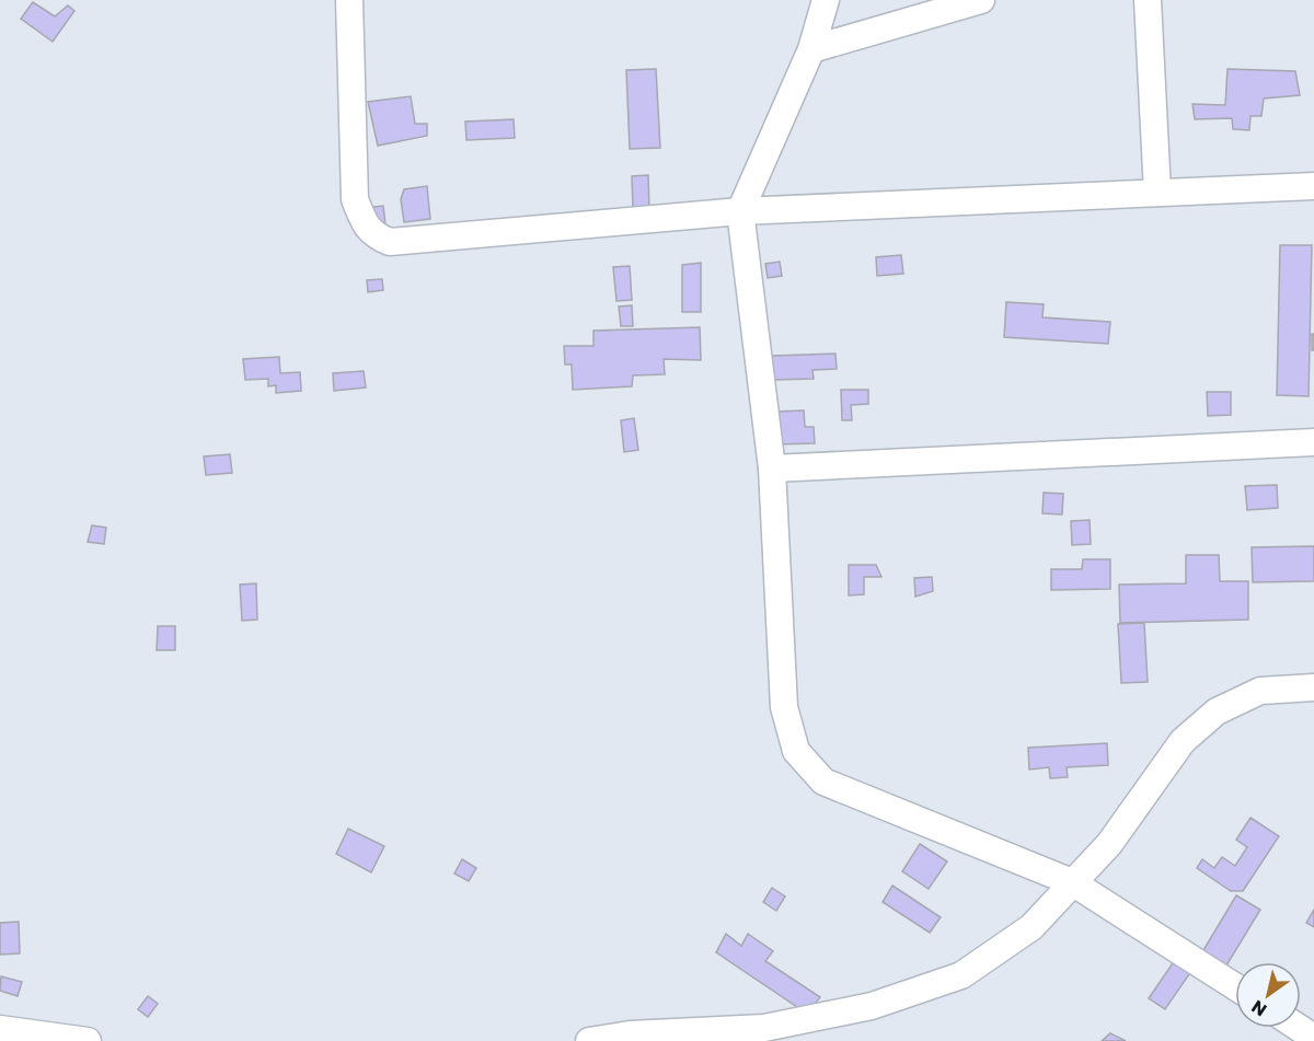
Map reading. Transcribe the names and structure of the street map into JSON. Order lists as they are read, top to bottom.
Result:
{
  "north": "bottom left"
}
